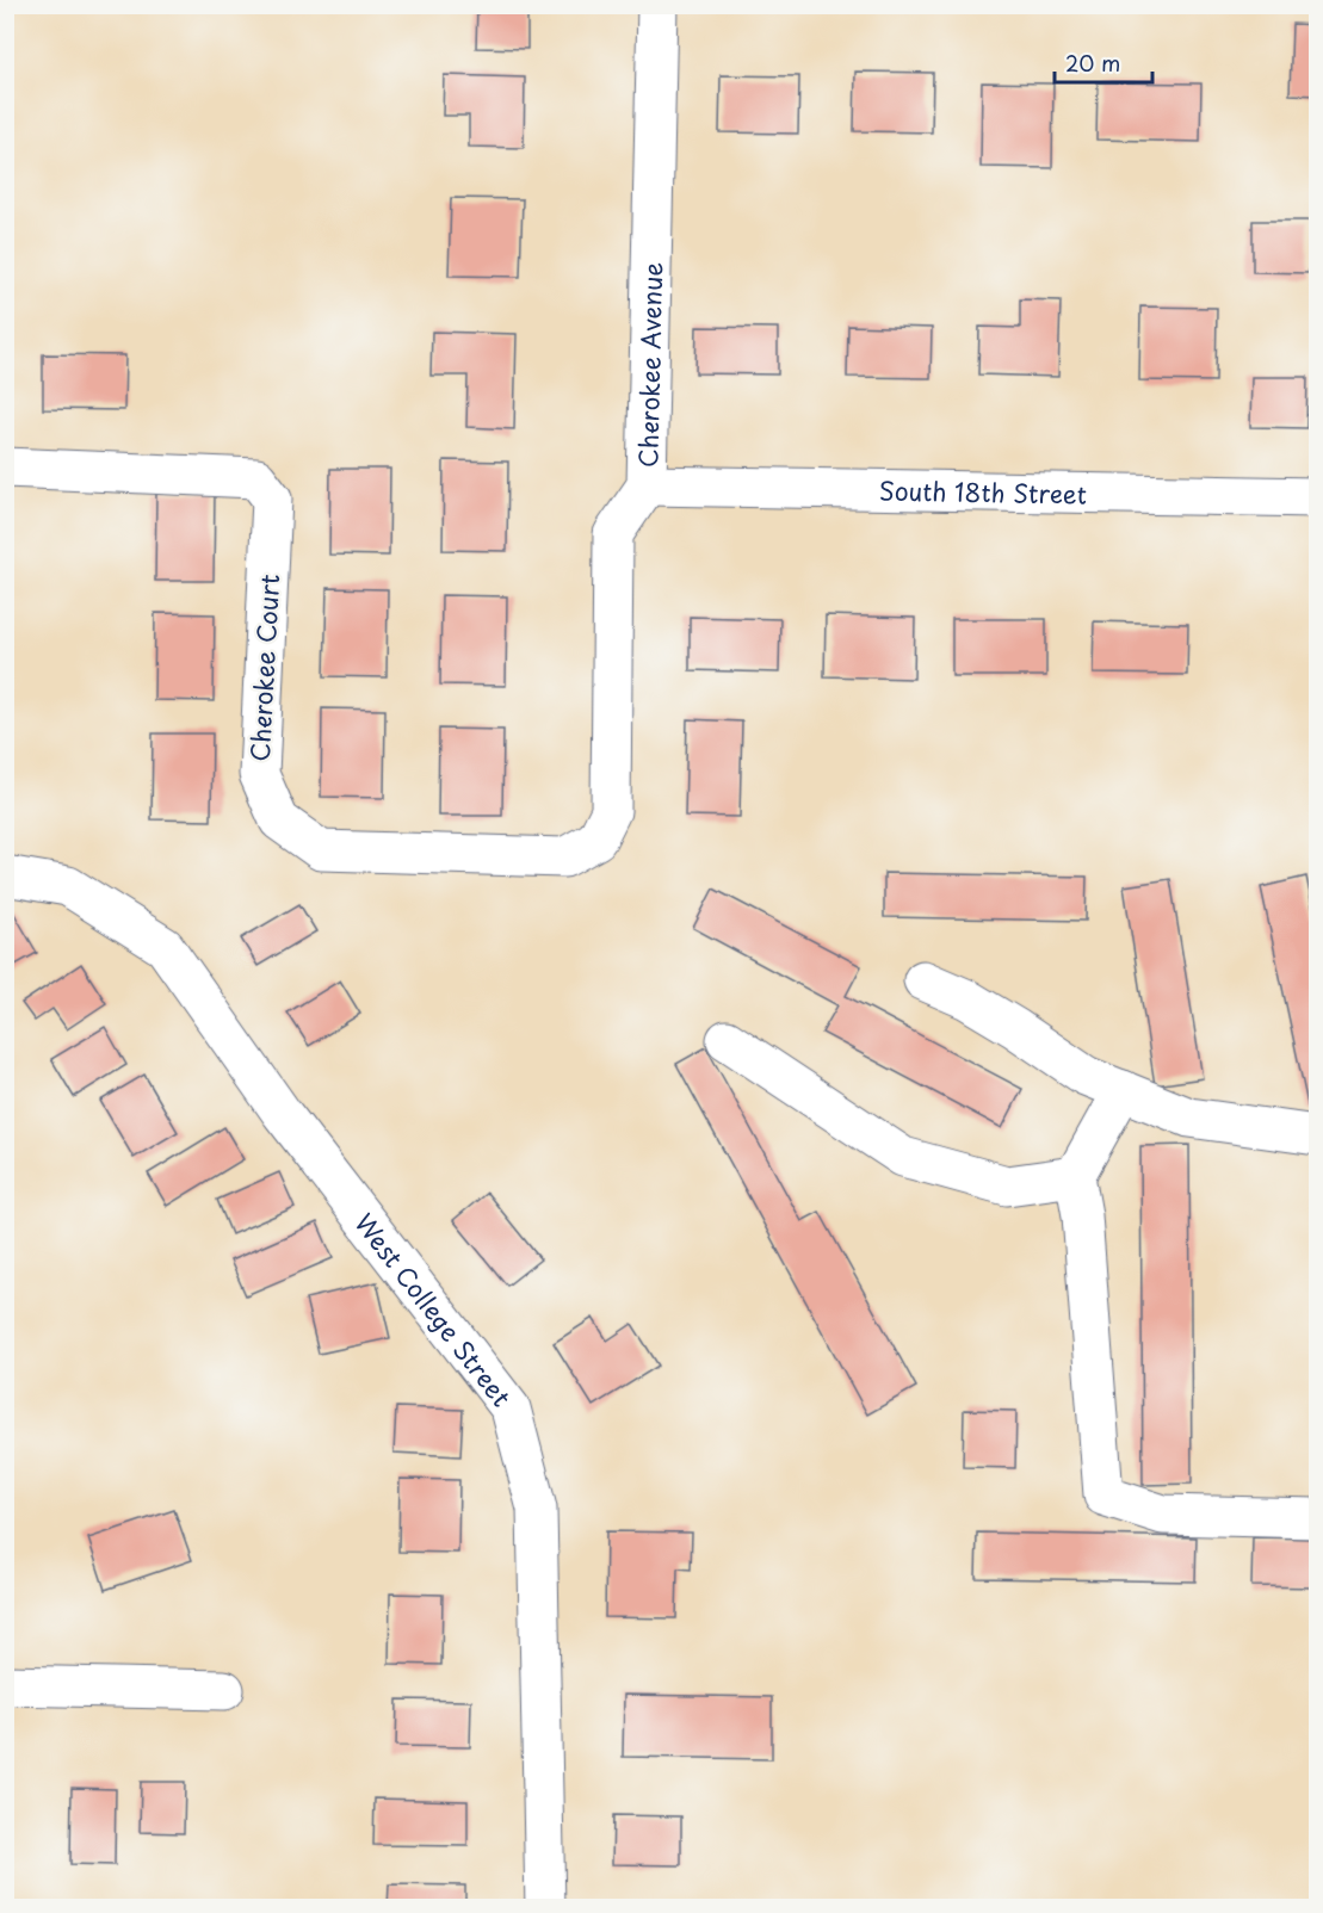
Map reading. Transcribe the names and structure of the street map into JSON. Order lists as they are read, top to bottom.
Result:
{
  "streets": {
    "street": [
      "Cherokee Avenue",
      "South 18th Street",
      "Cherokee Court",
      "West College Street"
    ]
  },
  "crossings": [
    ["Cherokee Avenue", "South 18th Street"],
    ["Cherokee Avenue", "Cherokee Court"]
  ],
  "scale_bar": "20 m"
}
